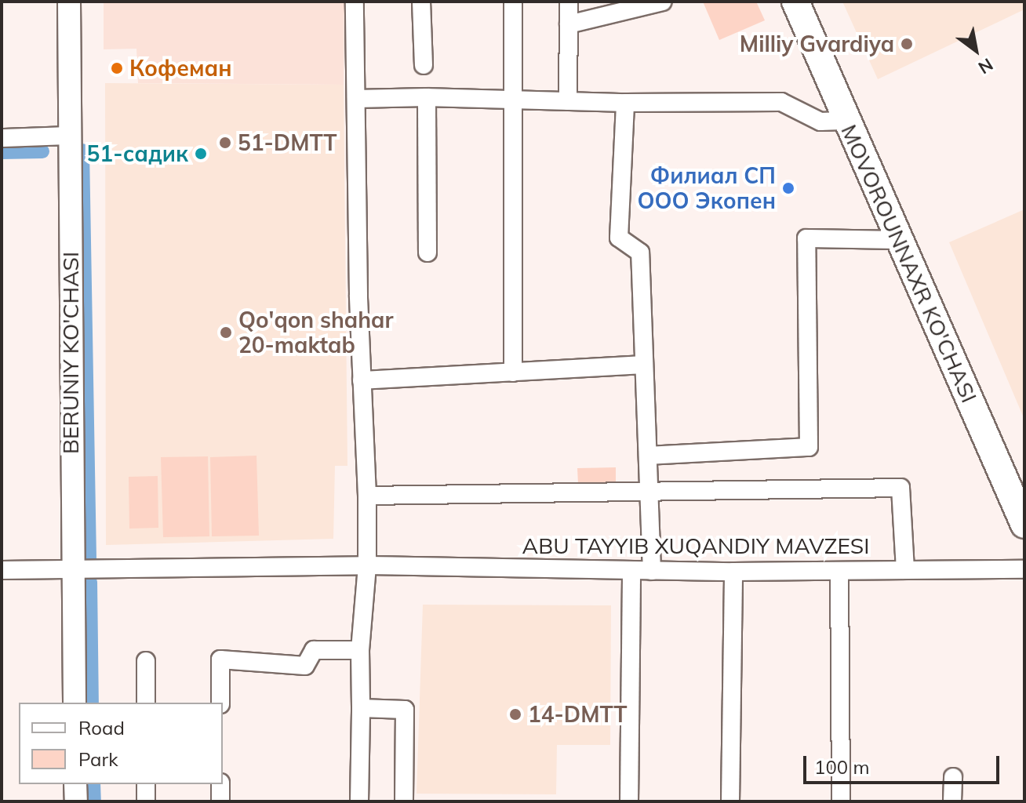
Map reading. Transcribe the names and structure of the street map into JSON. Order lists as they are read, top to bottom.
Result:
{
  "streets": {
    "highway": ["MOVOROUNNAXR KO'CHASI"],
    "main road": ["BERUNIY KO'CHASI"],
    "street": ["ABU TAYYIB XUQANDIY MAVZESI"]
  },
  "crossings": [
    ["BERUNIY KO'CHASI", "ABU TAYYIB XUQANDIY MAVZESI"]
  ],
  "places": [
    "Milliy Gvardiya",
    "Кофеман",
    "51-DMTT",
    "51-садик",
    "Филиал СП ООО Экопен",
    "Qo'qon shahar 20-maktab",
    "14-DMTT"
  ],
  "legend": ["Road", "Park"],
  "scale_bar": "100 m",
  "north": "bottom right"
}
